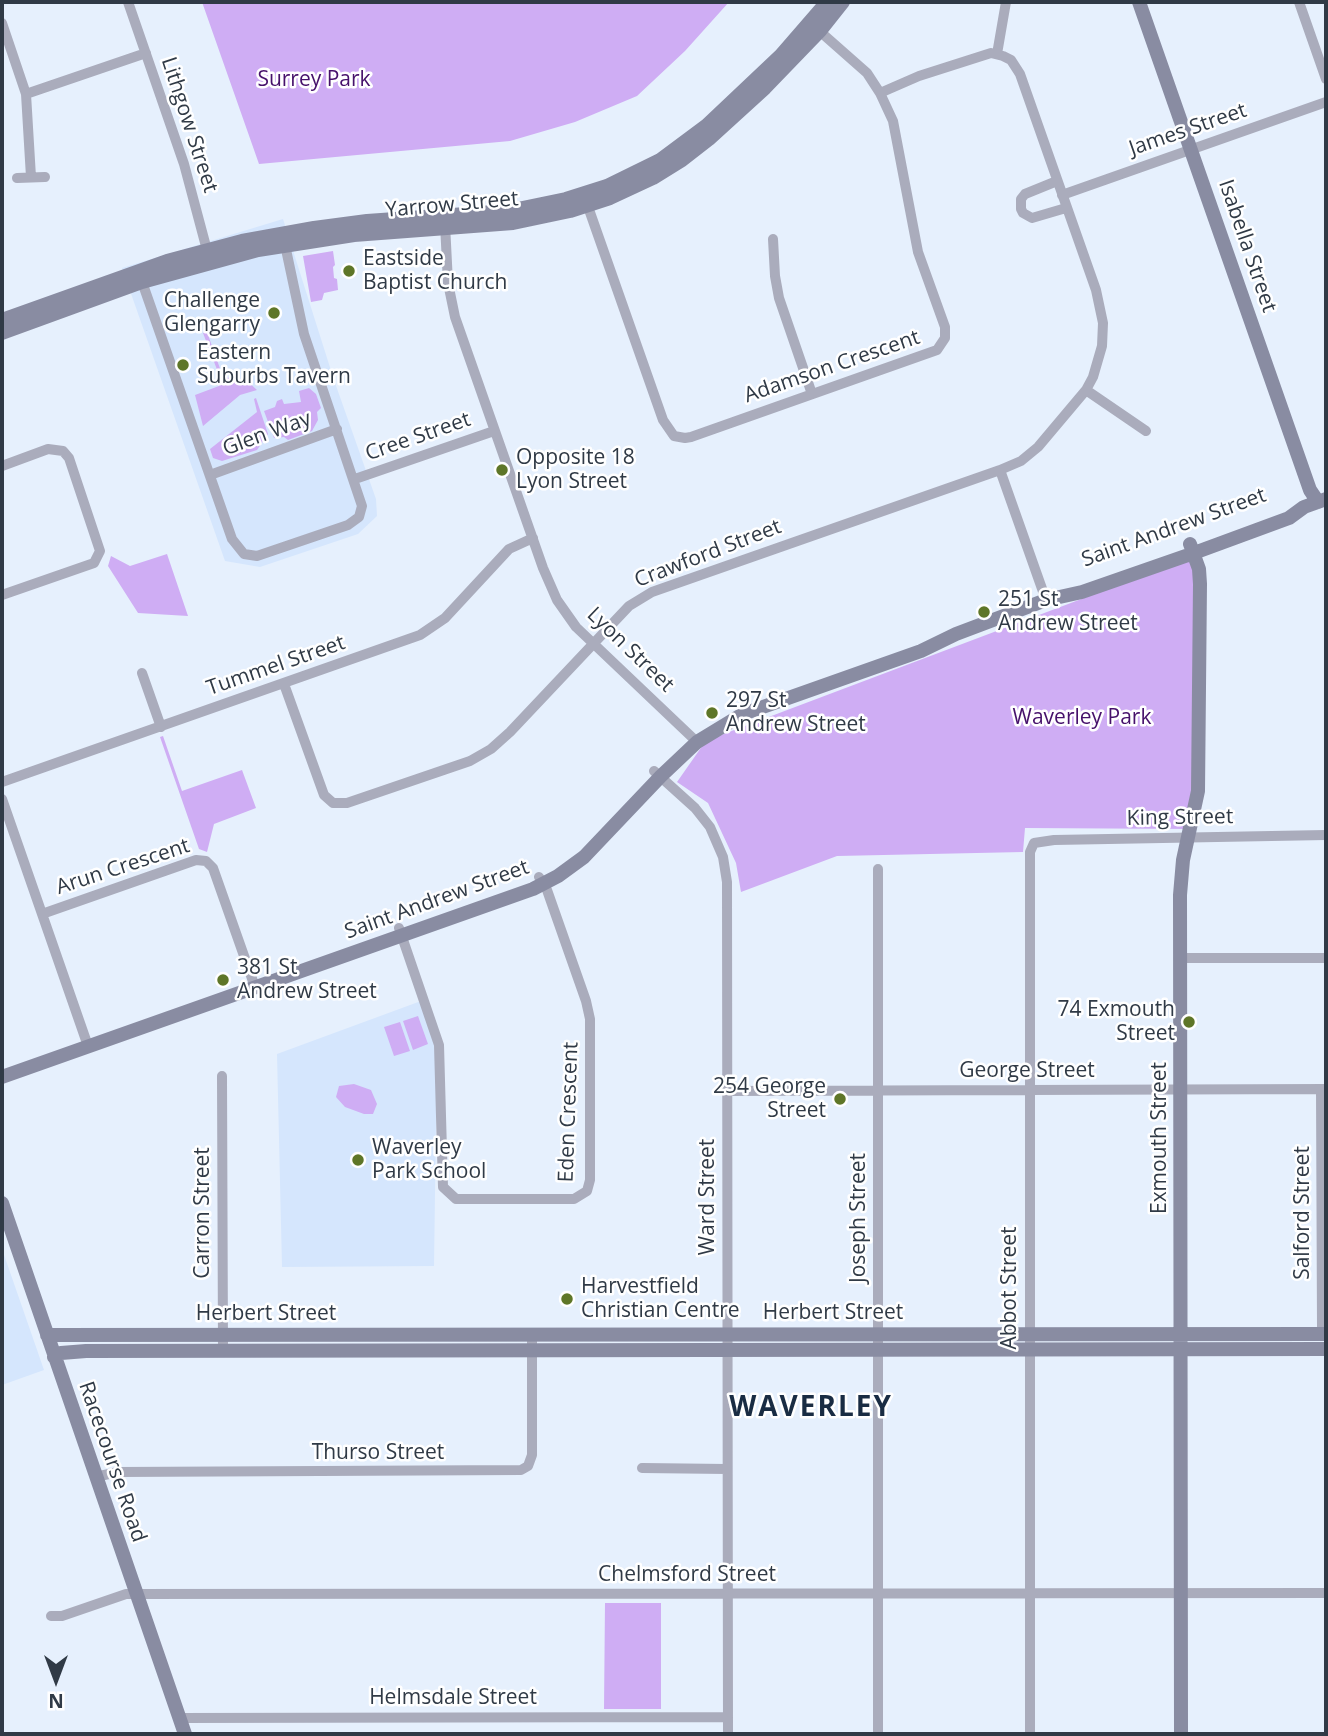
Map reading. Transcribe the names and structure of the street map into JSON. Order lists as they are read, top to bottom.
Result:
{
  "streets": {
    "street": [
      "Lithgow Street",
      "James Street",
      "Yarrow Street",
      "Isabella Street",
      "Adamson Crescent",
      "Glen Way",
      "Cree Street",
      "Saint Andrew Street",
      "Crawford Street",
      "Lyon Street",
      "Tummel Street",
      "King Street",
      "Arun Crescent",
      "George Street",
      "Eden Crescent",
      "Exmouth Street",
      "Ward Street",
      "Carron Street",
      "Salford Street",
      "Joseph Street",
      "Abbot Street",
      "Herbert Street",
      "Thurso Street",
      "Racecourse Road",
      "Chelmsford Street",
      "Helmsdale Street"
    ]
  },
  "crossings": [
    ["Lithgow Street", "Yarrow Street"],
    ["James Street", "Isabella Street"],
    ["James Street", "Crawford Street"],
    ["Yarrow Street", "Adamson Crescent"],
    ["Yarrow Street", "Lyon Street"],
    ["Isabella Street", "Saint Andrew Street"],
    ["Cree Street", "Lyon Street"],
    ["Saint Andrew Street", "Lyon Street"],
    ["Saint Andrew Street", "Arun Crescent"],
    ["Saint Andrew Street", "Eden Crescent"],
    ["Saint Andrew Street", "Exmouth Street"],
    ["Saint Andrew Street", "Ward Street"],
    ["Crawford Street", "Lyon Street"],
    ["Crawford Street", "Tummel Street"],
    ["Lyon Street", "Tummel Street"],
    ["King Street", "Exmouth Street"],
    ["King Street", "Abbot Street"],
    ["George Street", "Exmouth Street"],
    ["George Street", "Ward Street"],
    ["George Street", "Salford Street"],
    ["George Street", "Joseph Street"],
    ["George Street", "Abbot Street"],
    ["Exmouth Street", "Herbert Street"],
    ["Exmouth Street", "Chelmsford Street"],
    ["Ward Street", "Herbert Street"],
    ["Ward Street", "Chelmsford Street"],
    ["Ward Street", "Helmsdale Street"],
    ["Carron Street", "Herbert Street"],
    ["Salford Street", "Herbert Street"],
    ["Joseph Street", "Herbert Street"],
    ["Joseph Street", "Chelmsford Street"],
    ["Abbot Street", "Herbert Street"],
    ["Abbot Street", "Chelmsford Street"],
    ["Herbert Street", "Thurso Street"],
    ["Herbert Street", "Racecourse Road"],
    ["Thurso Street", "Racecourse Road"],
    ["Racecourse Road", "Chelmsford Street"],
    ["Racecourse Road", "Helmsdale Street"]
  ],
  "districts": ["WAVERLEY"],
  "parks": ["Surrey Park", "Waverley Park"],
  "places": [
    "Eastside Baptist Church",
    "Challenge Glengarry",
    "Eastern Suburbs Tavern",
    "Opposite 18 Lyon Street",
    "251 St Andrew Street",
    "297 St Andrew Street",
    "381 St Andrew Street",
    "74 Exmouth Street",
    "254 George Street",
    "Waverley Park School",
    "Harvestfield Christian Centre"
  ],
  "north": "bottom"
}
